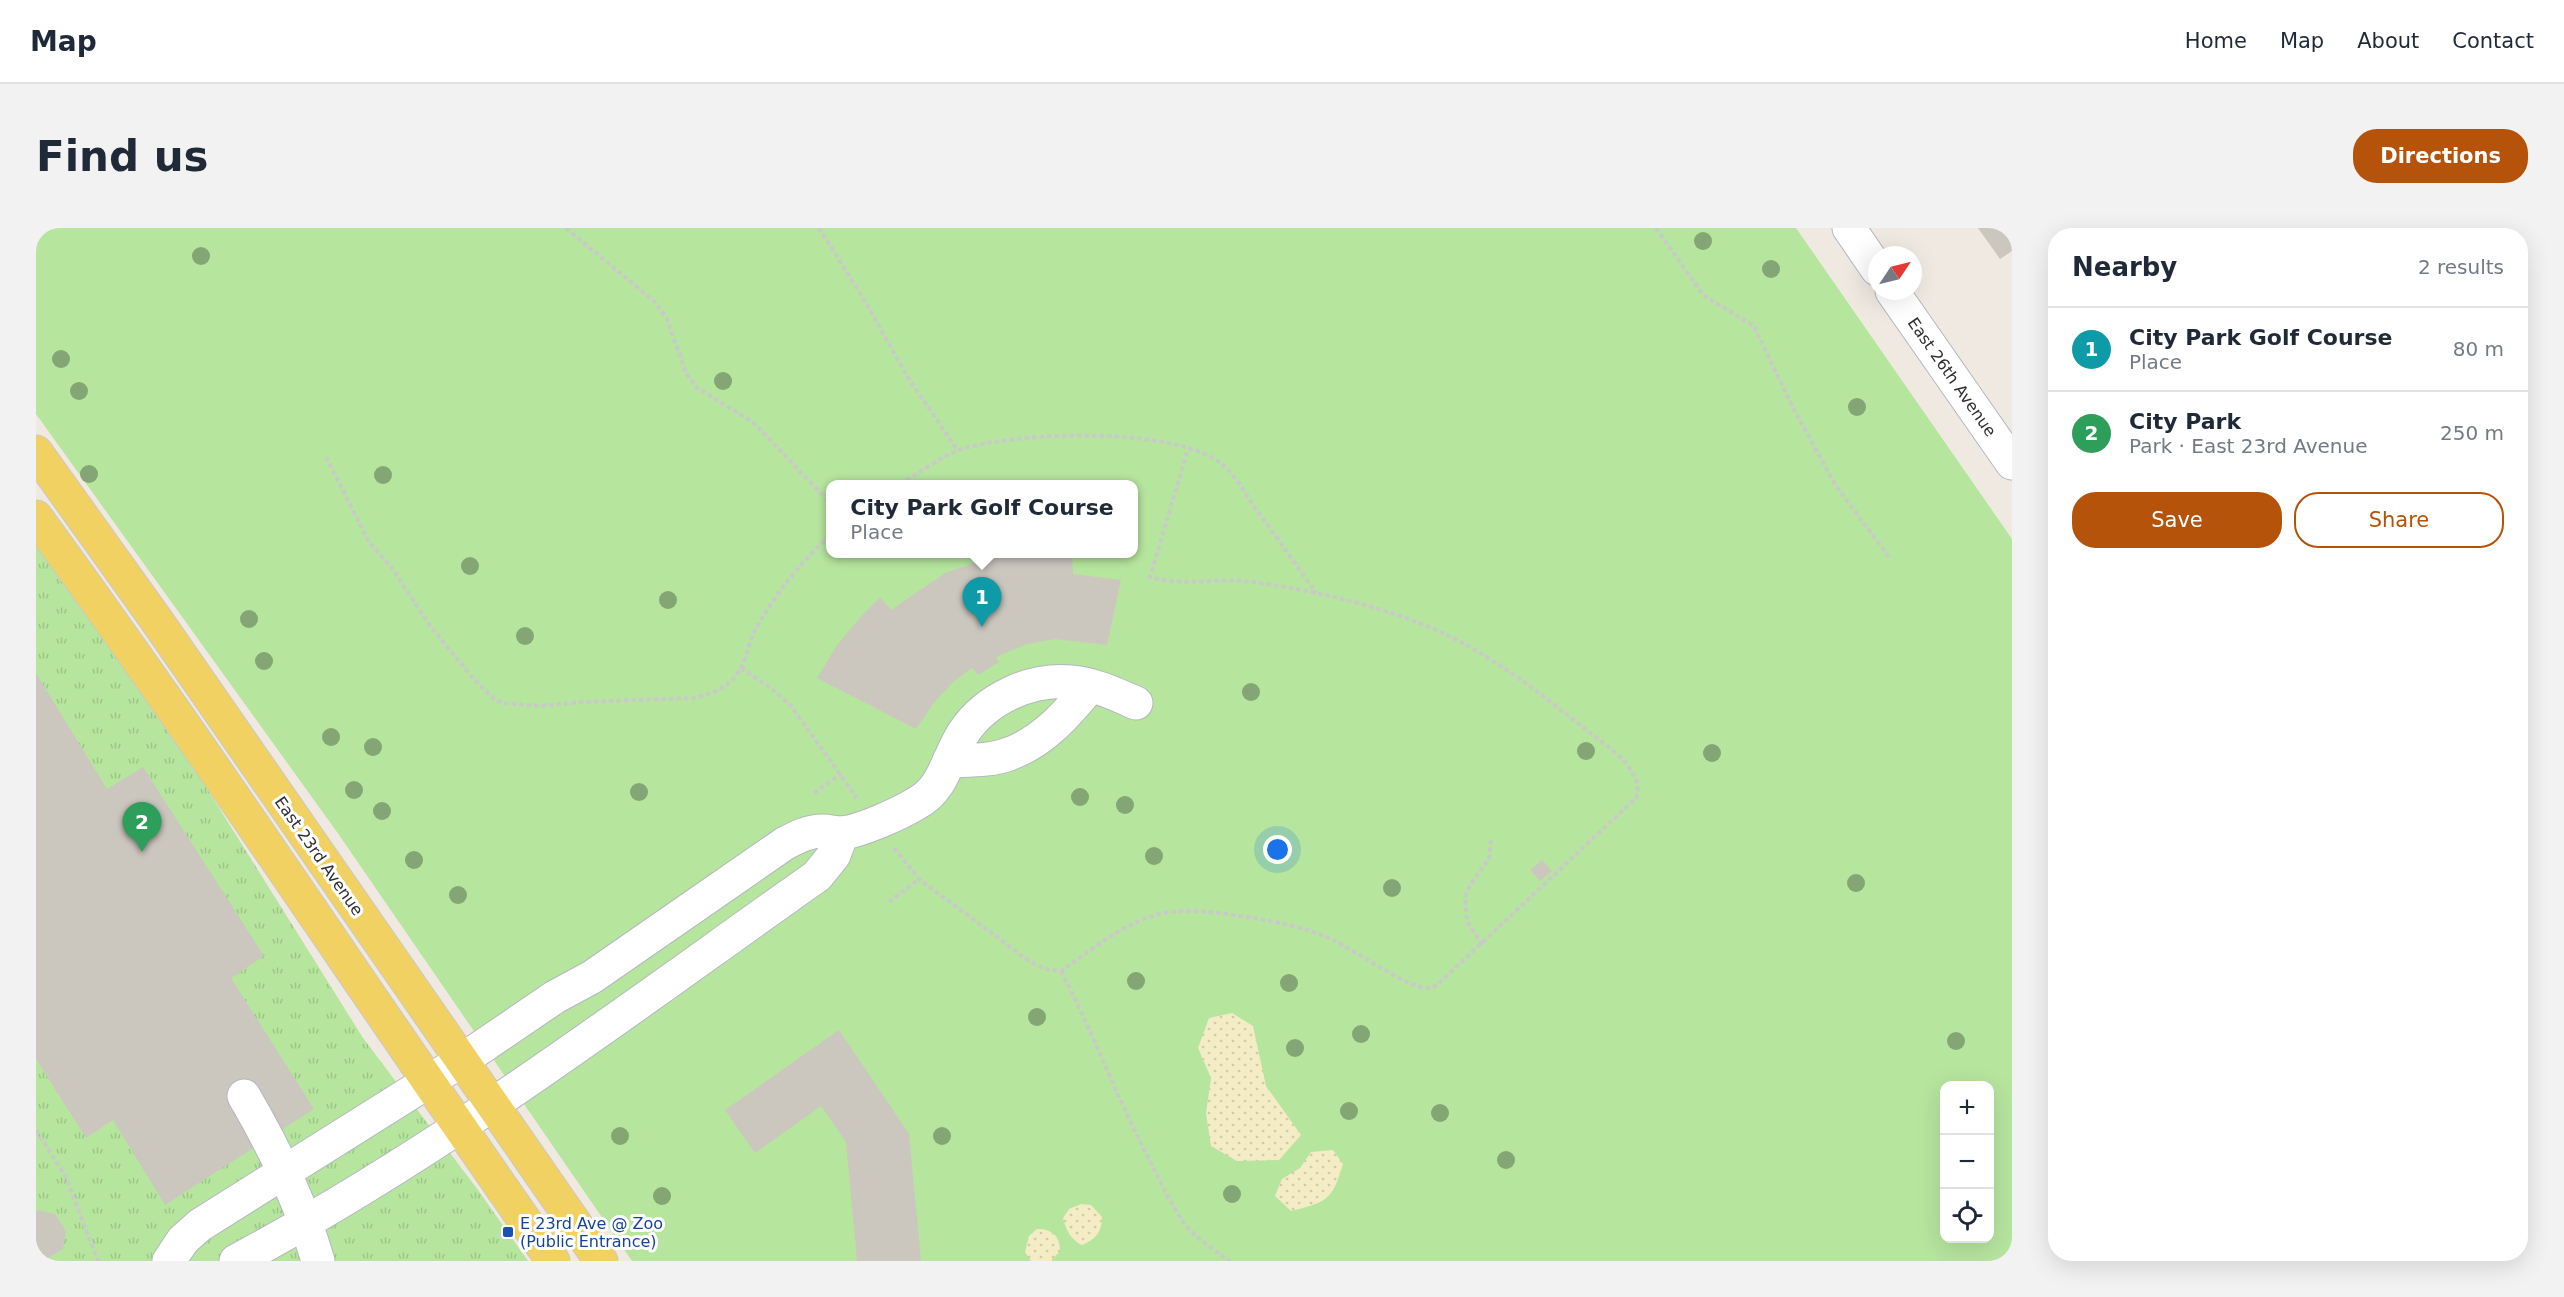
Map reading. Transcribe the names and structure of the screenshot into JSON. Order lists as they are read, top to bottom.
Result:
{
  "streets": {
    "main road": ["East 23rd Avenue"],
    "street": ["East 26th Avenue"]
  },
  "places": {
    "transit": ["E 23rd Ave @ Zoo (Public Entrance)"]
  },
  "north": "top right",
  "page": {
    "header": "Map",
    "nav": [
      "Home",
      "Map",
      "About",
      "Contact"
    ],
    "buttons": [
      "Directions",
      ["Save", "Share"]
    ],
    "title": "Find us",
    "heading": ["Nearby", "2 results"],
    "list": [
      {
        "mark": "1",
        "name": "City Park Golf Course",
        "note": "Place",
        "value": "80 m"
      },
      {
        "mark": "2",
        "name": "City Park",
        "note": "Park · East 23rd Avenue",
        "value": "250 m"
      }
    ],
    "popup": ["City Park Golf Course", "Place"],
    "pins": ["1", "2"],
    "map_buttons": ["+", "−"]
  }
}
